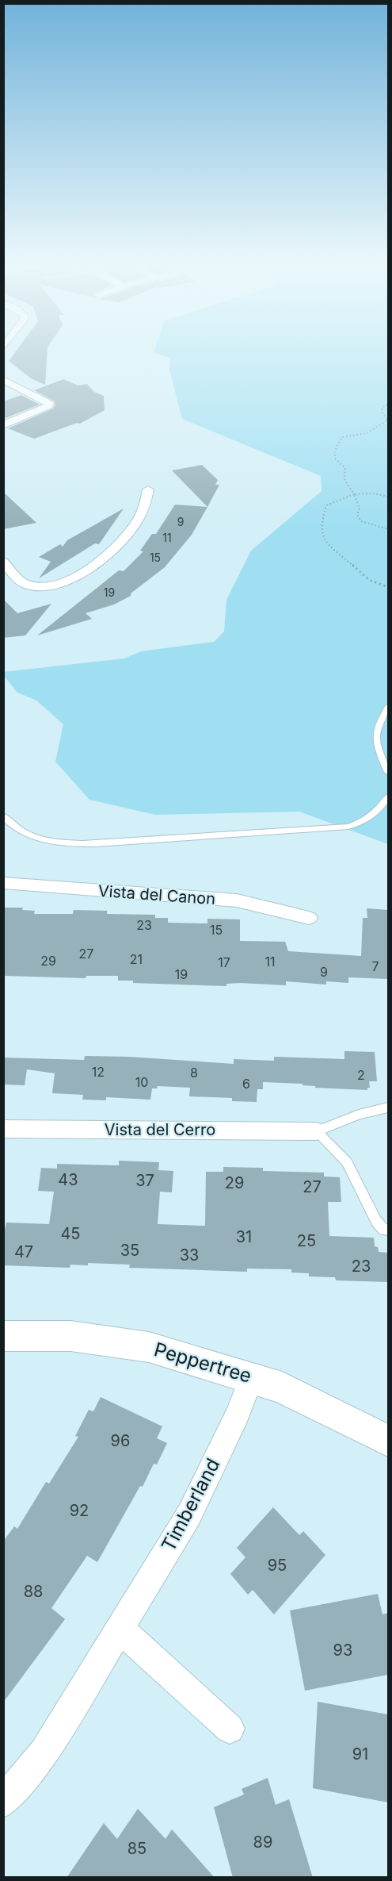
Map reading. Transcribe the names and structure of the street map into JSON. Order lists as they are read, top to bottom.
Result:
{
  "streets": {
    "street": [
      "Vista del Canon",
      "Vista del Cerro",
      "Peppertree",
      "Timberland"
    ]
  },
  "crossings": [
    ["Peppertree", "Timberland"]
  ],
  "house_numbers": [
    "9",
    "11",
    "15",
    "19",
    "23",
    "15",
    "27",
    "21",
    "29",
    "11",
    "17",
    "7",
    "9",
    "19",
    "12",
    "8",
    "2",
    "10",
    "6",
    "43",
    "37",
    "29",
    "27",
    "45",
    "31",
    "25",
    "35",
    "47",
    "33",
    "23",
    "96",
    "92",
    "95",
    "88",
    "93",
    "91",
    "89",
    "85"
  ]
}
